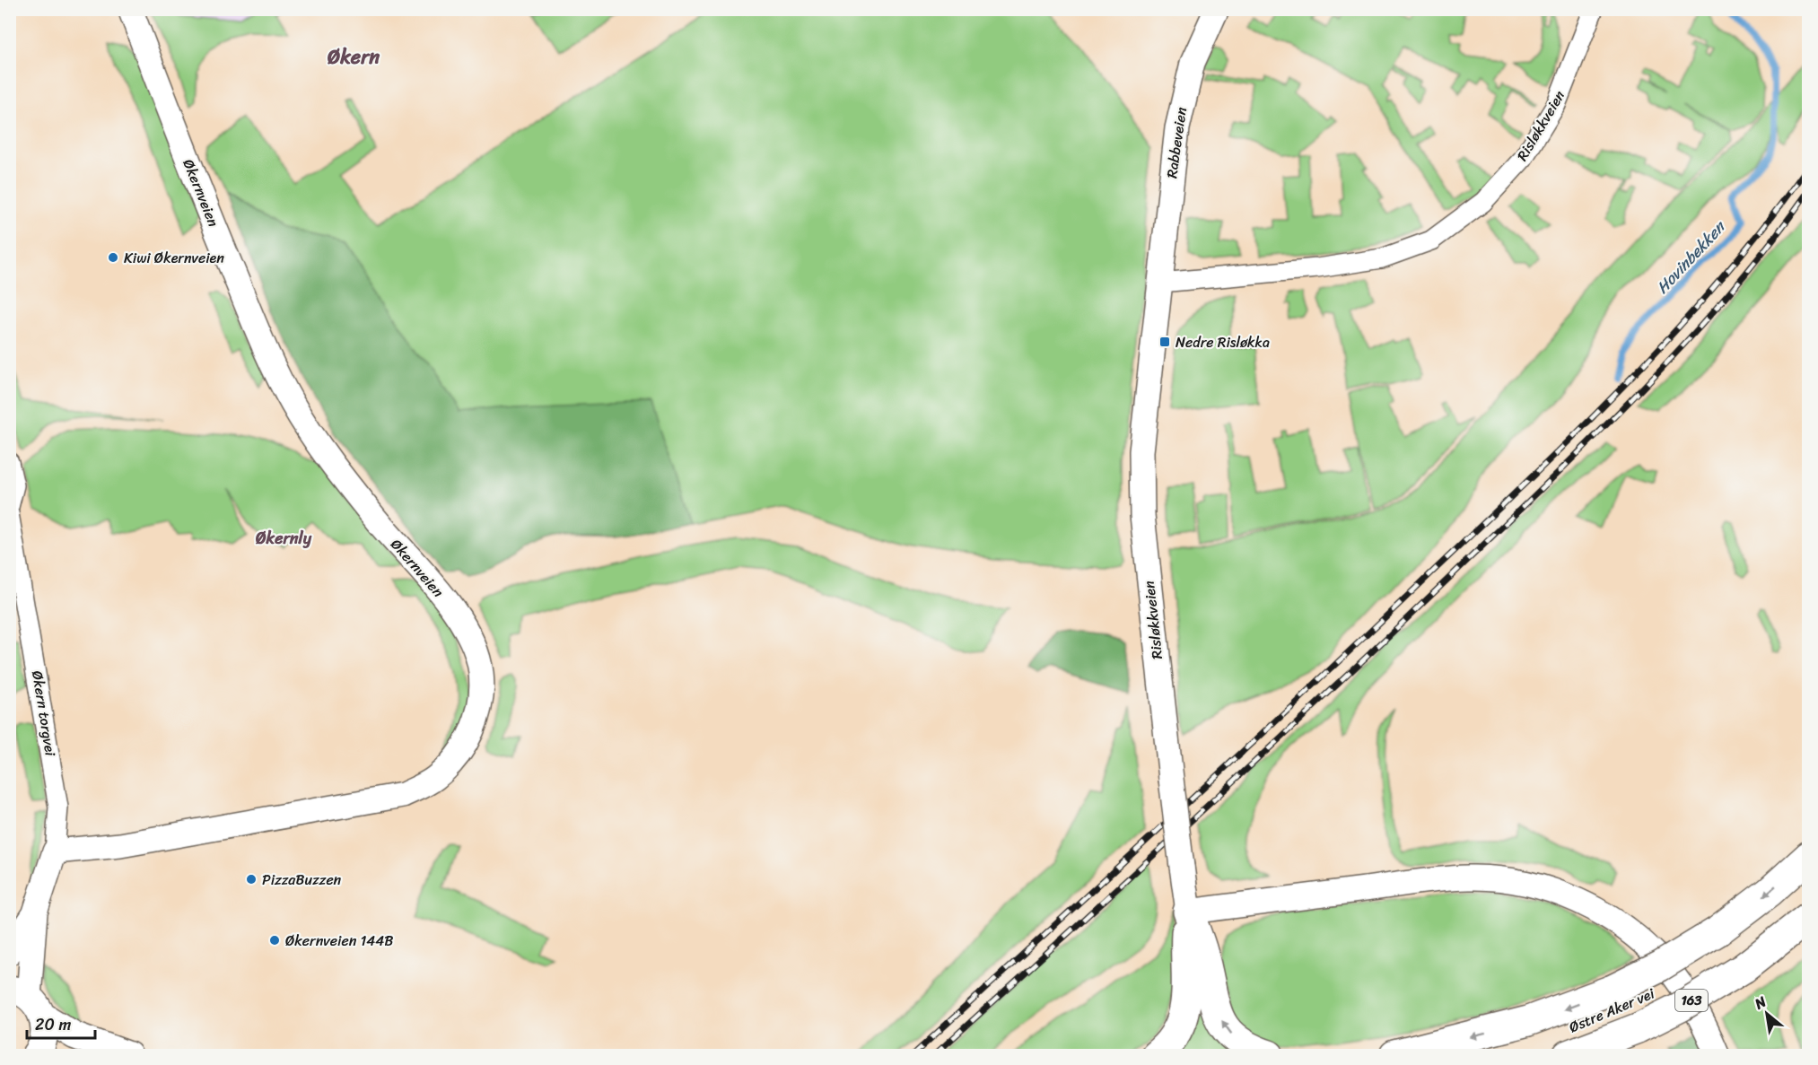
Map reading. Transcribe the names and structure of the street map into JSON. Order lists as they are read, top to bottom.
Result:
{
  "streets": {
    "highway": ["163", "Østre Aker vei"],
    "street": [
      "Risløkkveien",
      "Rabbeveien",
      "Økernveien",
      "Økern torgvei"
    ]
  },
  "crossings": [
    ["Risløkkveien", "Rabbeveien"],
    ["Økernveien", "Økern torgvei"],
    ["163", "Østre Aker vei"]
  ],
  "districts": ["Økern", "Økernly"],
  "water": ["Hovinbekken"],
  "places": {
    "other": ["Kiwi Økernveien", "PizzaBuzzen", "Økernveien 144B"],
    "transit": ["Nedre Risløkka"]
  },
  "scale_bar": "20 m",
  "north": "top left"
}
